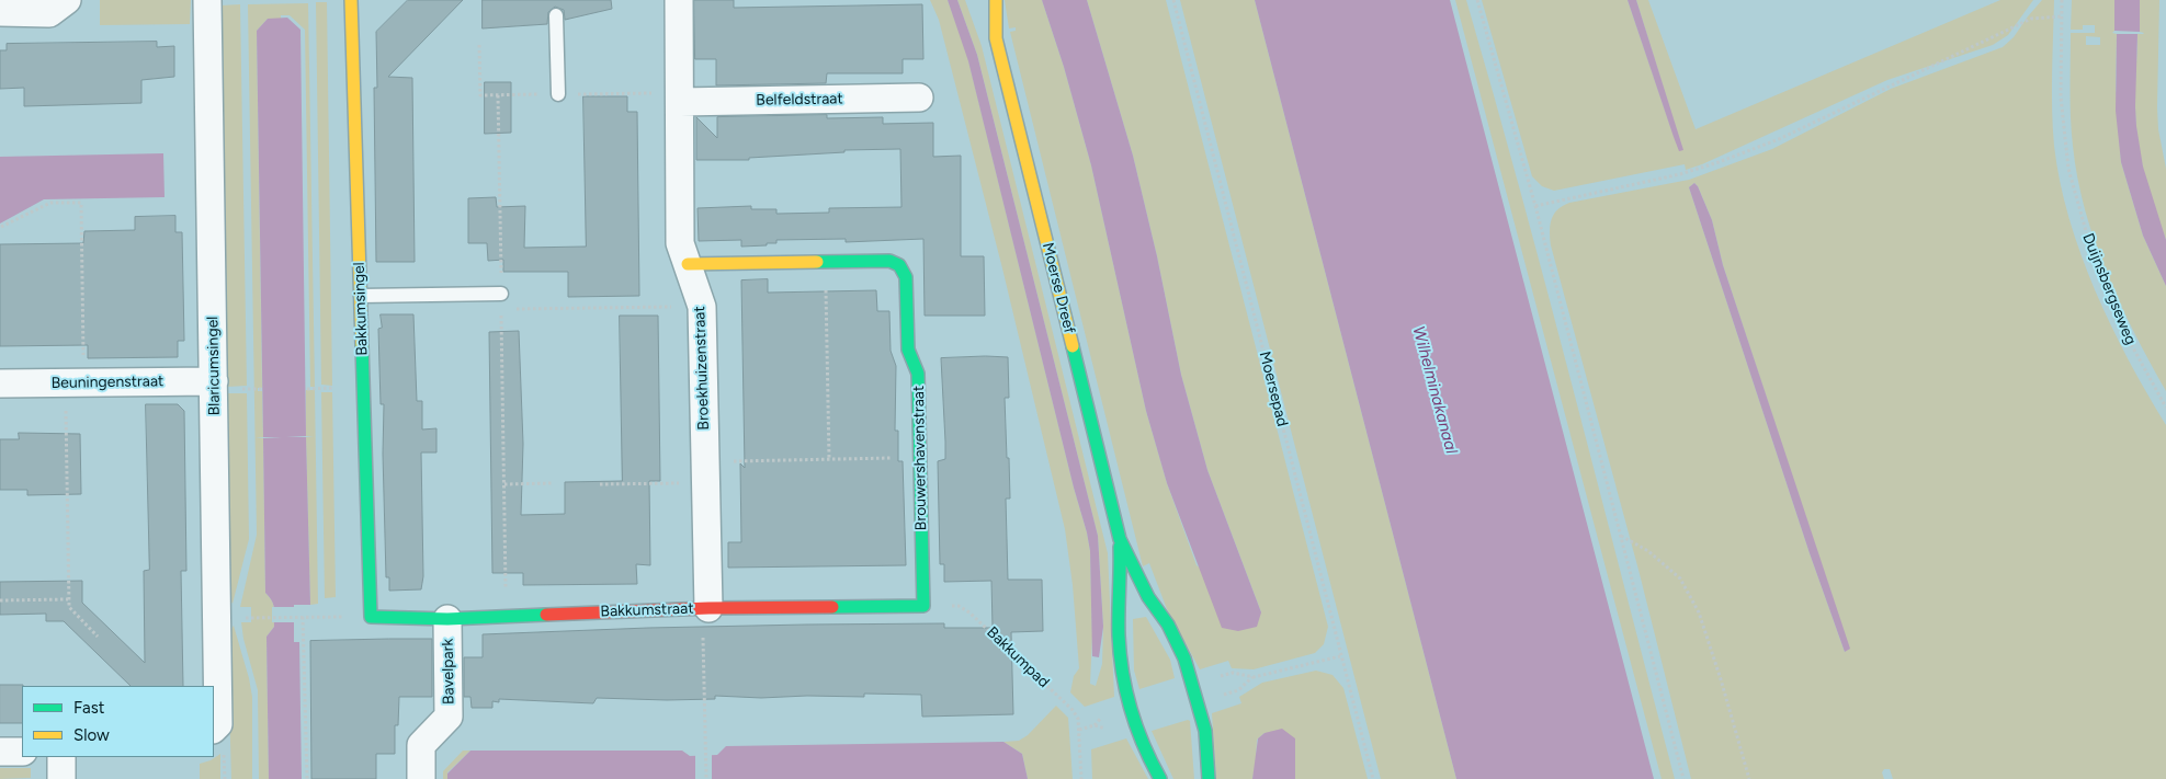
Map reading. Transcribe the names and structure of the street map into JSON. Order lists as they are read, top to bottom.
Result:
{
  "streets": {
    "street": [
      "Belfeldstraat",
      "Moerse Dreef",
      "Bakkumsingel",
      "Blaricumsingel",
      "Broekhuizenstraat",
      "Beuningenstraat",
      "Brouwershavenstraat",
      "Bakkumstraat",
      "Bavelpark"
    ],
    "path": ["Duijnsbergseweg", "Moersepad", "Bakkumpad"]
  },
  "crossings": [
    ["Belfeldstraat", "Broekhuizenstraat"],
    ["Bakkumsingel", "Bakkumstraat"],
    ["Blaricumsingel", "Beuningenstraat"],
    ["Broekhuizenstraat", "Brouwershavenstraat"],
    ["Broekhuizenstraat", "Bakkumstraat"],
    ["Brouwershavenstraat", "Bakkumstraat"],
    ["Brouwershavenstraat", "Bakkumpad"],
    ["Bakkumstraat", "Bakkumpad"],
    ["Bakkumstraat", "Bavelpark"]
  ],
  "water": ["Wilhelminakanaal"],
  "legend": ["Fast", "Slow"]
}
